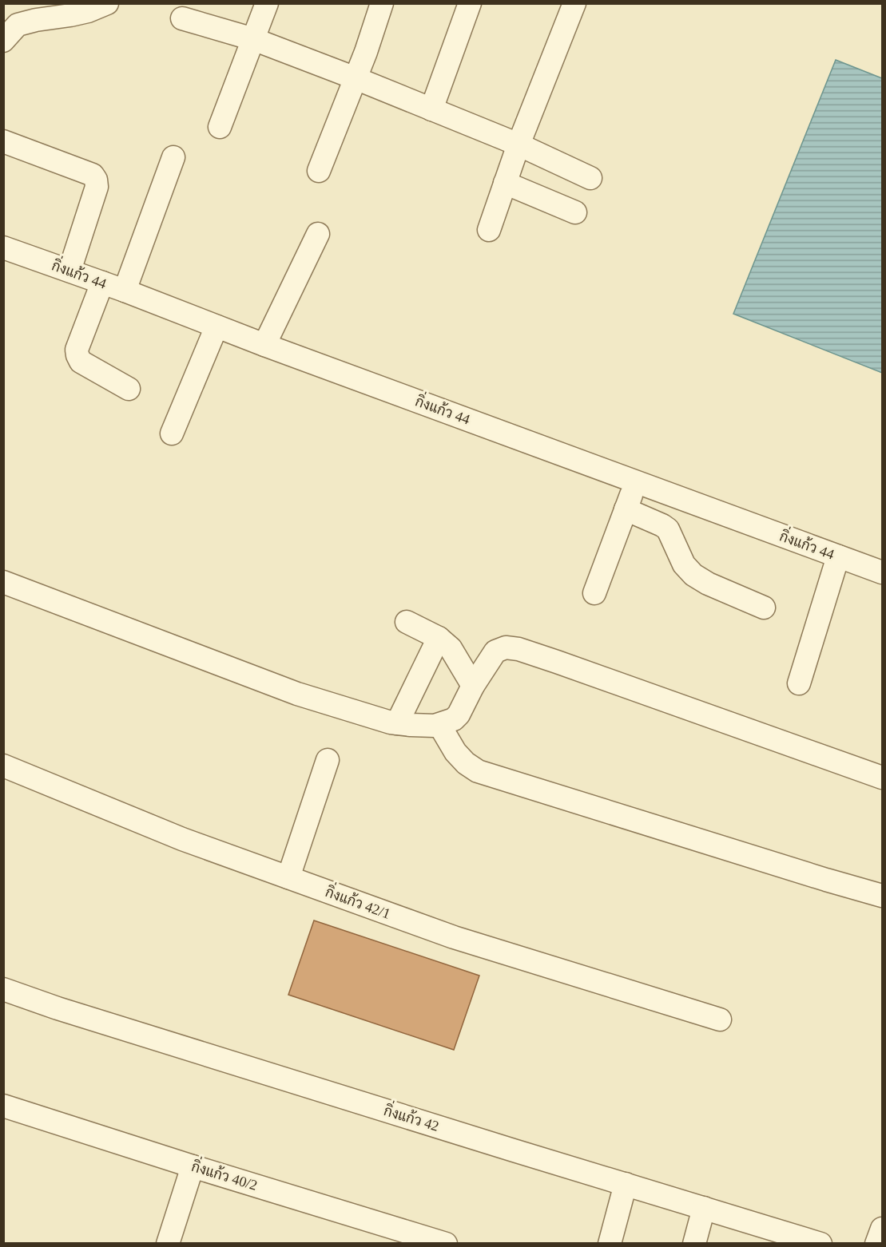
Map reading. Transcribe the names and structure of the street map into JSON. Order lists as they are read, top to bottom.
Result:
{
  "streets": {
    "street": [
      "กิ่งแก้ว 44",
      "กิ่งแก้ว 42/1",
      "กิ่งแก้ว 42",
      "กิ่งแก้ว 40/2"
    ]
  }
}
